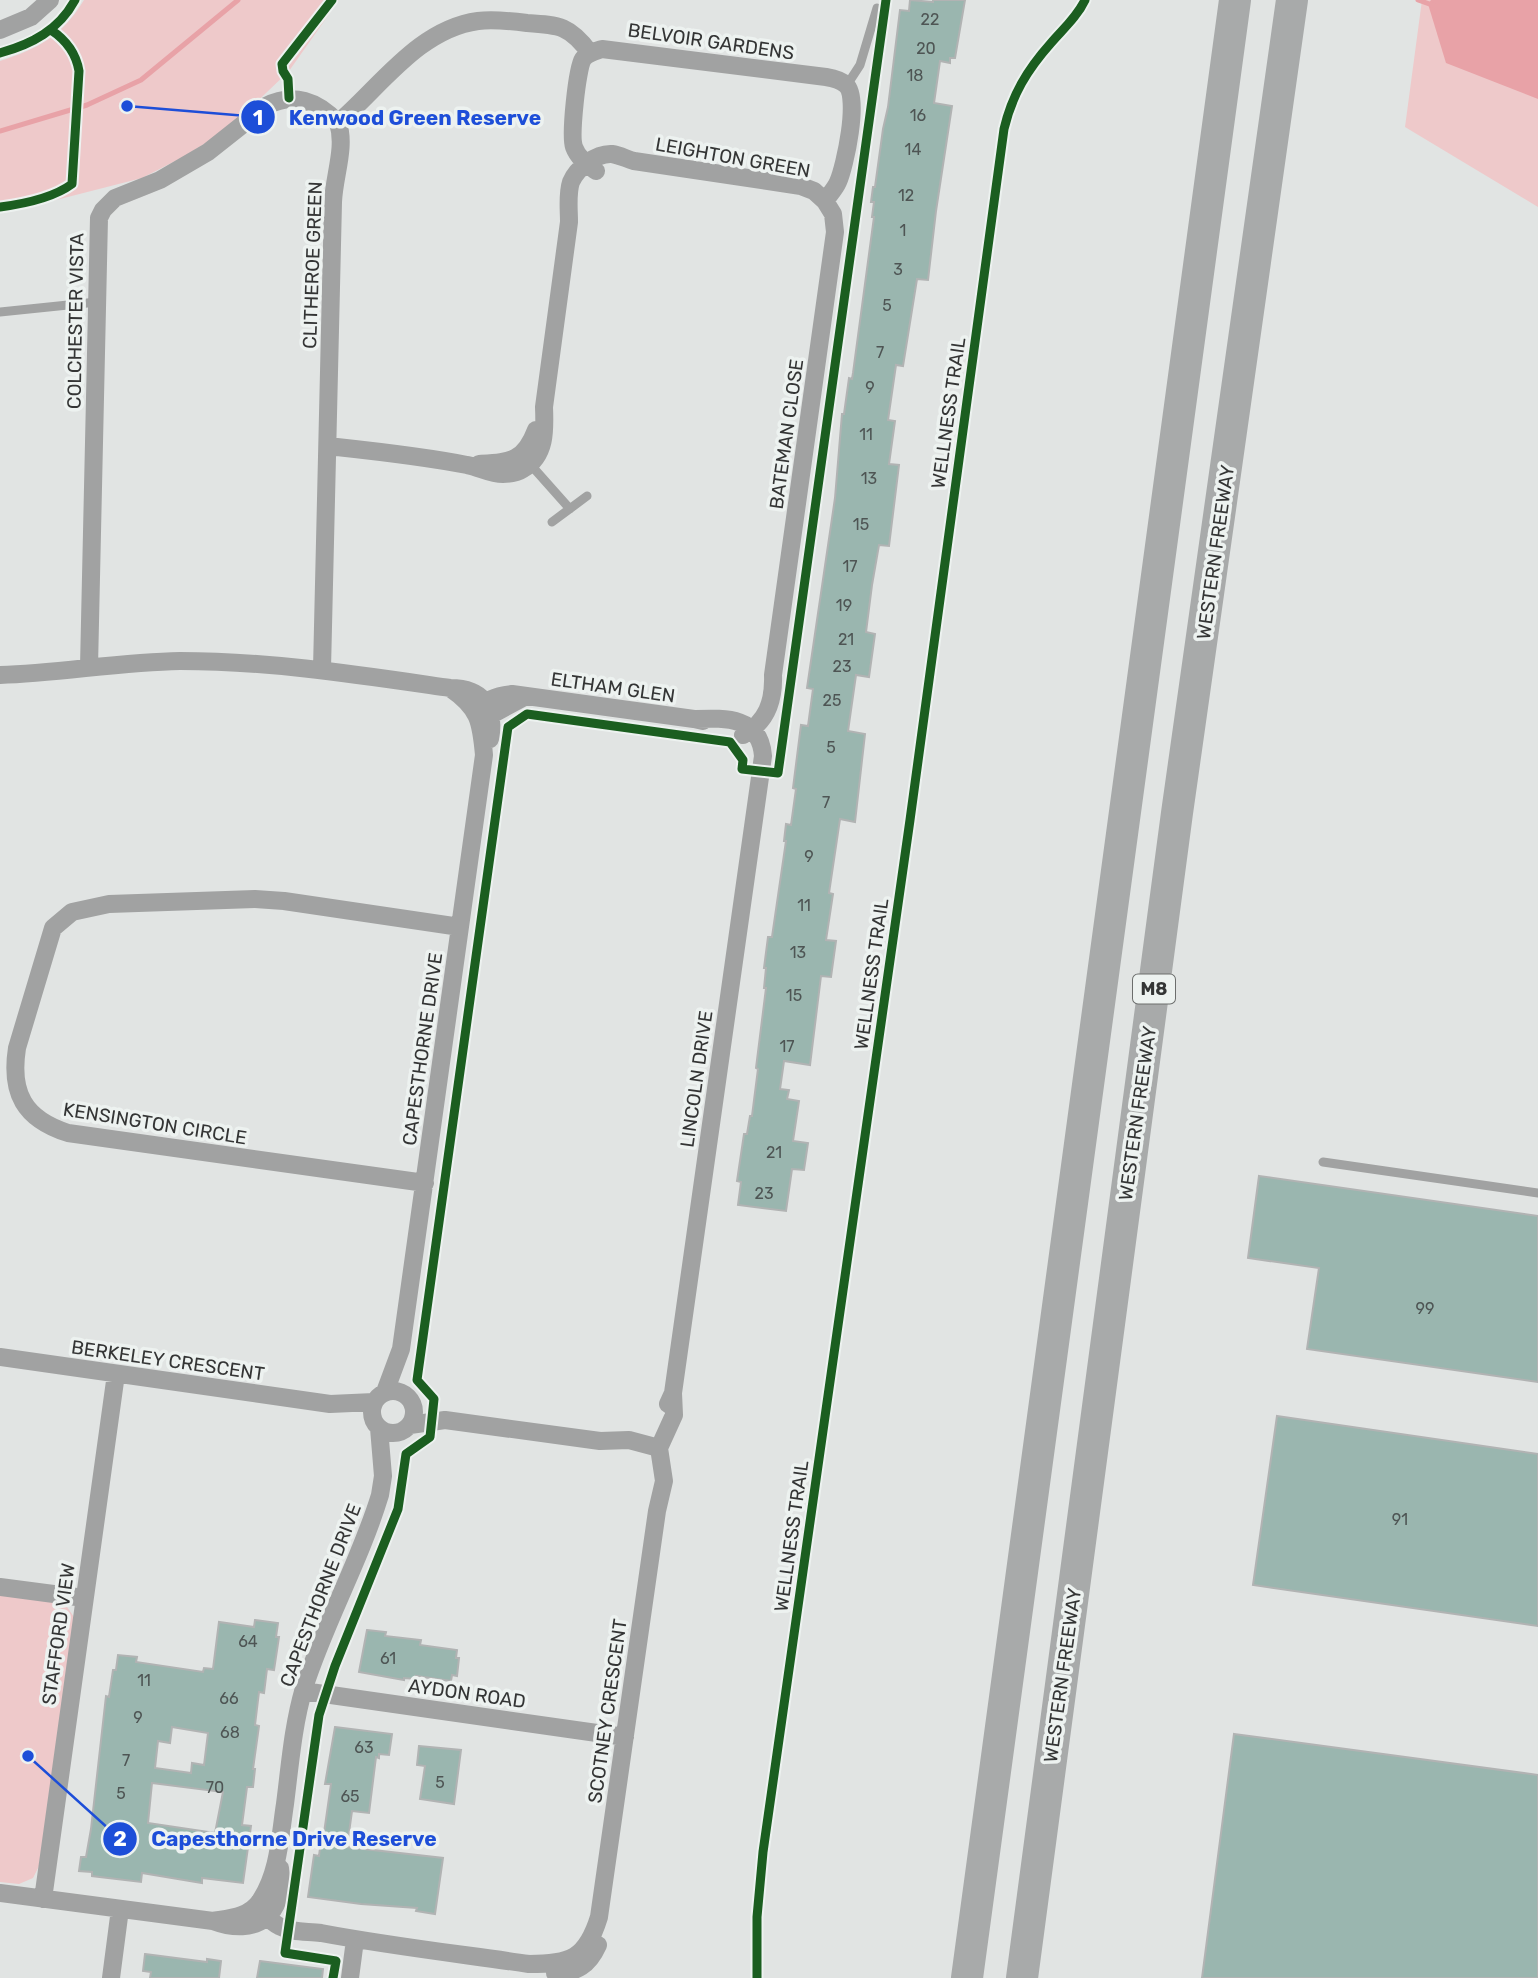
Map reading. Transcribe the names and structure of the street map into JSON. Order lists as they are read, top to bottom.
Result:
{
  "streets": {
    "highway": ["WESTERN FREEWAY", "M8"],
    "street": [
      "BELVOIR GARDENS",
      "LEIGHTON GREEN",
      "CLITHEROE GREEN",
      "COLCHESTER VISTA",
      "BATEMAN CLOSE",
      "ELTHAM GLEN",
      "CAPESTHORNE DRIVE",
      "LINCOLN DRIVE",
      "KENSINGTON CIRCLE",
      "BERKELEY CRESCENT",
      "STAFFORD VIEW",
      "AYDON ROAD",
      "SCOTNEY CRESCENT"
    ],
    "cycle path": ["WELLNESS TRAIL"]
  },
  "crossings": [
    ["BELVOIR GARDENS", "LEIGHTON GREEN"],
    ["LEIGHTON GREEN", "BATEMAN CLOSE"],
    ["CLITHEROE GREEN", "COLCHESTER VISTA"],
    ["BATEMAN CLOSE", "ELTHAM GLEN"],
    ["BATEMAN CLOSE", "LINCOLN DRIVE"],
    ["ELTHAM GLEN", "CAPESTHORNE DRIVE"],
    ["ELTHAM GLEN", "LINCOLN DRIVE"],
    ["CAPESTHORNE DRIVE", "KENSINGTON CIRCLE"],
    ["CAPESTHORNE DRIVE", "BERKELEY CRESCENT"],
    ["CAPESTHORNE DRIVE", "AYDON ROAD"],
    ["CAPESTHORNE DRIVE", "SCOTNEY CRESCENT"],
    ["LINCOLN DRIVE", "SCOTNEY CRESCENT"],
    ["BERKELEY CRESCENT", "STAFFORD VIEW"],
    ["AYDON ROAD", "SCOTNEY CRESCENT"]
  ],
  "places": ["Kenwood Green Reserve", "Capesthorne Drive Reserve"],
  "house_numbers": [
    "22",
    "20",
    "18",
    "16",
    "14",
    "12",
    "1",
    "3",
    "5",
    "7",
    "9",
    "11",
    "13",
    "15",
    "17",
    "19",
    "21",
    "23",
    "25",
    "5",
    "7",
    "9",
    "11",
    "13",
    "15",
    "17",
    "21",
    "23",
    "99",
    "91",
    "64",
    "61",
    "11",
    "66",
    "9",
    "68",
    "63",
    "7",
    "5",
    "70",
    "5",
    "65"
  ]
}
